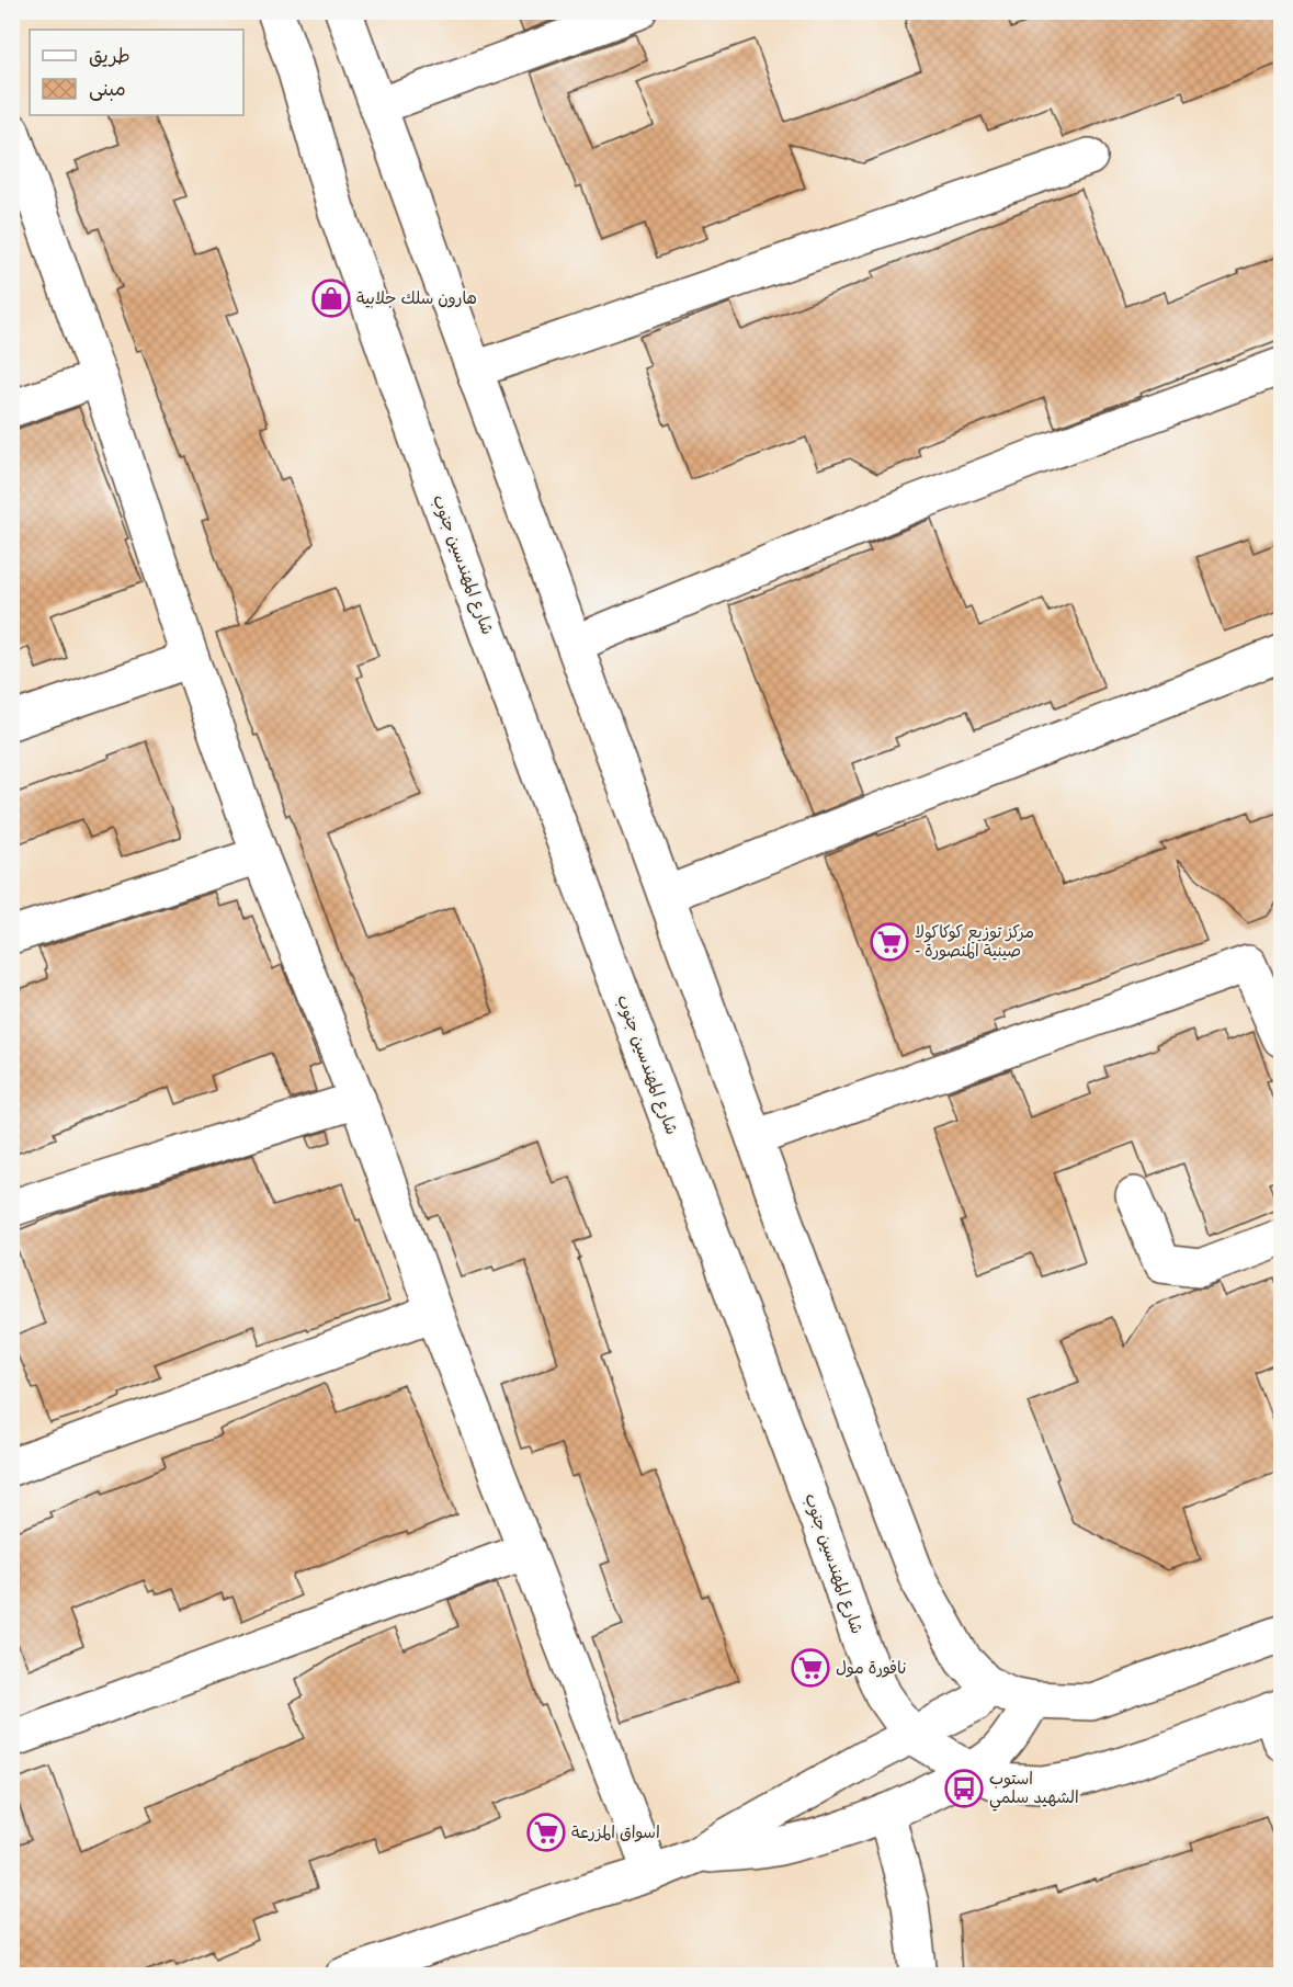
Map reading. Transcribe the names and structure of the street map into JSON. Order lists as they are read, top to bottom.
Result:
{
  "streets": {
    "main road": ["شارع المهندسين جنوب"]
  },
  "places": {
    "shop": ["هارون سلك جلابية"],
    "supermarket": ["مركز توزيع كوكاكولا - صينية المنصورة", "نافورة مول", "اسواق المزرعة"],
    "bus stop": ["استوب الشهيد سلمي"]
  },
  "legend": ["طريق", "مبنى"]
}
